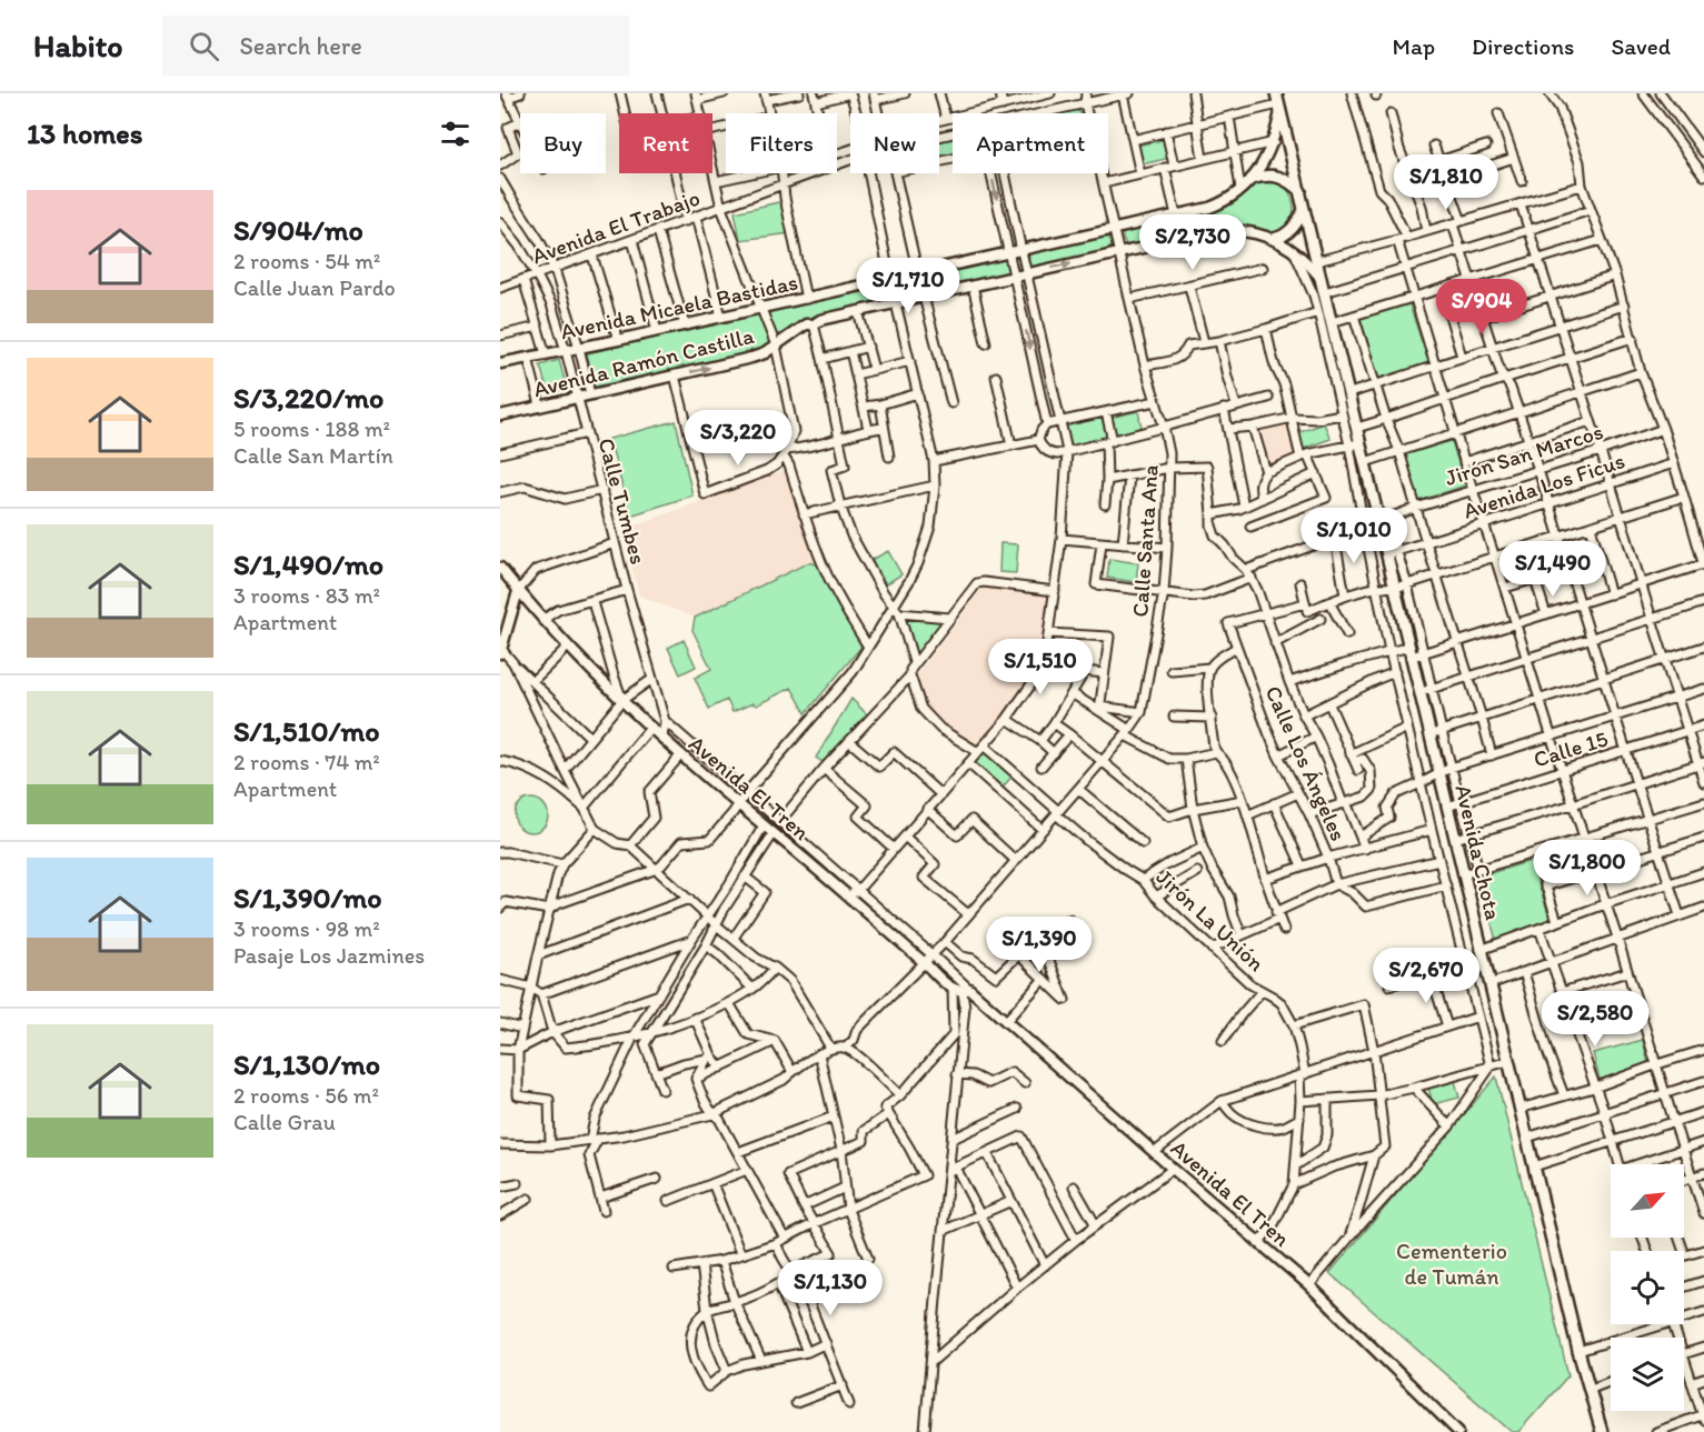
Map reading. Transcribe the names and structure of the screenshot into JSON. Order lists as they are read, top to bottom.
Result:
{
  "streets": {
    "highway": ["Avenida Chota"],
    "main road": ["Avenida Micaela Bastidas", "Avenida Ramón Castilla", "Avenida El Tren"],
    "street": [
      "Avenida El Trabajo",
      "Jirón San Marcos",
      "Avenida Los Ficus",
      "Calle Tumbes",
      "Calle Santa Ana",
      "Calle 15",
      "Calle Los Ángeles",
      "Jirón La Unión"
    ]
  },
  "crossings": [
    ["Avenida El Trabajo", "Calle Tumbes"],
    ["Avenida El Trabajo", "Calle Santa Ana"],
    ["Avenida Micaela Bastidas", "Calle Tumbes"],
    ["Avenida Micaela Bastidas", "Calle Santa Ana"],
    ["Avenida Micaela Bastidas", "Avenida Chota"],
    ["Avenida Ramón Castilla", "Calle Tumbes"],
    ["Avenida Ramón Castilla", "Calle Santa Ana"],
    ["Avenida Ramón Castilla", "Avenida Chota"],
    ["Jirón San Marcos", "Avenida Chota"],
    ["Avenida Los Ficus", "Avenida Chota"],
    ["Calle Tumbes", "Avenida El Tren"],
    ["Calle Santa Ana", "Avenida El Tren"],
    ["Calle Santa Ana", "Jirón La Unión"],
    ["Calle 15", "Avenida Chota"],
    ["Avenida El Tren", "Jirón La Unión"]
  ],
  "parks": ["Cementerio de Tumán"],
  "north": "top right",
  "page": {
    "header": "Habito",
    "search": "Search here",
    "nav": ["Map", "Directions", "Saved"],
    "heading": "13 homes",
    "chip": [
      "Buy",
      "Rent",
      "Filters",
      "New",
      "Apartment"
    ],
    "price": [
      "S/1,810",
      "S/2,730",
      "S/1,710",
      "S/904",
      "S/3,220",
      "S/1,010",
      "S/1,490",
      "S/1,510",
      "S/1,800",
      "S/1,390",
      "S/2,670",
      "S/2,580",
      "S/1,130"
    ],
    "list": [
      {
        "name": "S/904/mo",
        "note": "2 rooms · 54 m² · Calle Juan Pardo"
      },
      {
        "name": "S/3,220/mo",
        "note": "5 rooms · 188 m² · Calle San Martín"
      },
      {
        "name": "S/1,490/mo",
        "note": "3 rooms · 83 m² · Apartment"
      },
      {
        "name": "S/1,510/mo",
        "note": "2 rooms · 74 m² · Apartment"
      },
      {
        "name": "S/1,390/mo",
        "note": "3 rooms · 98 m² · Pasaje Los Jazmines"
      },
      {
        "name": "S/1,130/mo",
        "note": "2 rooms · 56 m² · Calle Grau"
      }
    ]
  }
}
